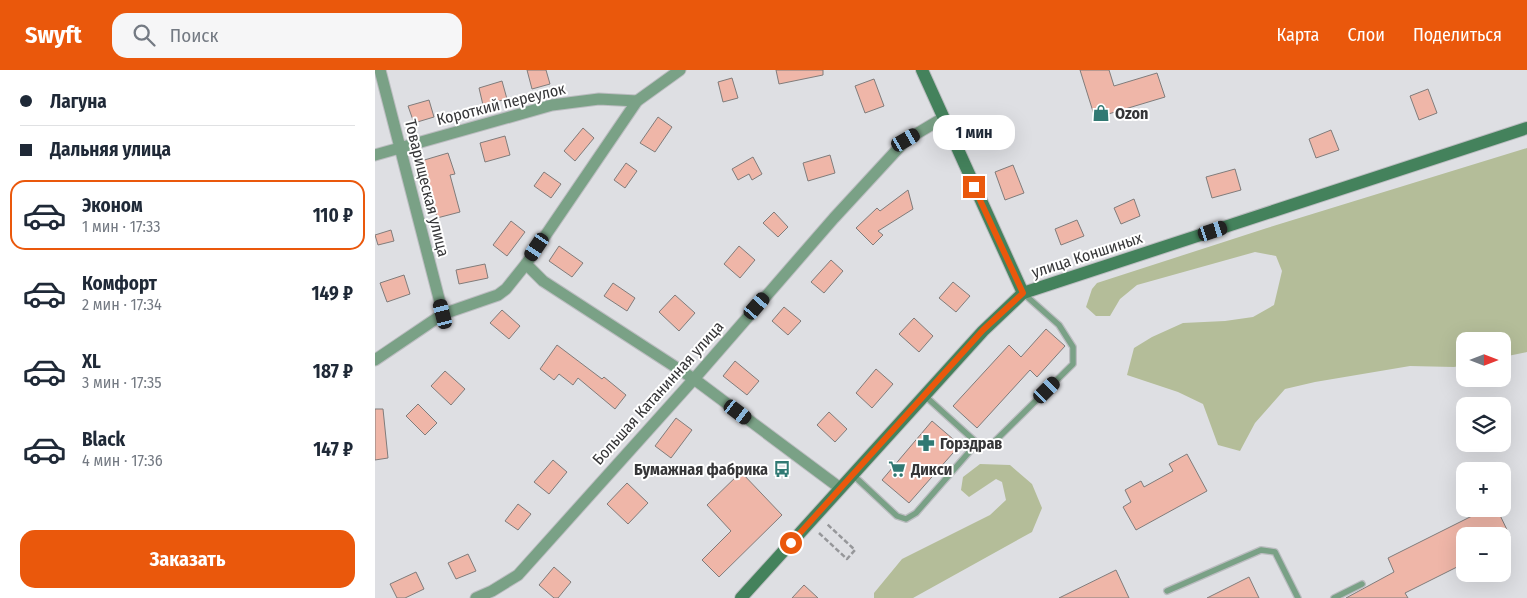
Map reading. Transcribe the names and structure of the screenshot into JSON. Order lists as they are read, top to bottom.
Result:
{
  "streets": {
    "main road": ["улица Коншиных"],
    "street": ["Короткий переулок", "Товарищеская улица", "Большая Катанинная улица"]
  },
  "crossings": [
    ["Короткий переулок", "Товарищеская улица"]
  ],
  "places": {
    "shop": ["Ozon"],
    "pharmacy": ["Горздрав"],
    "bus stop": ["Бумажная фабрика"],
    "supermarket": ["Дикси"]
  },
  "north": "right",
  "page": {
    "header": "Swyft",
    "search": "Поиск",
    "nav": ["Карта", "Слои", "Поделиться"],
    "banner": ["Лагуна", "Дальняя улица"],
    "bubble": "1 мин",
    "list": [
      {
        "name": "Эконом",
        "note": "1 мин · 17:33",
        "value": "110 ₽"
      },
      {
        "name": "Комфорт",
        "note": "2 мин · 17:34",
        "value": "149 ₽"
      },
      {
        "name": "XL",
        "note": "3 мин · 17:35",
        "value": "187 ₽"
      },
      {
        "name": "Black",
        "note": "4 мин · 17:36",
        "value": "147 ₽"
      }
    ],
    "map_buttons": ["+", "−"],
    "buttons": "Заказать"
  }
}
